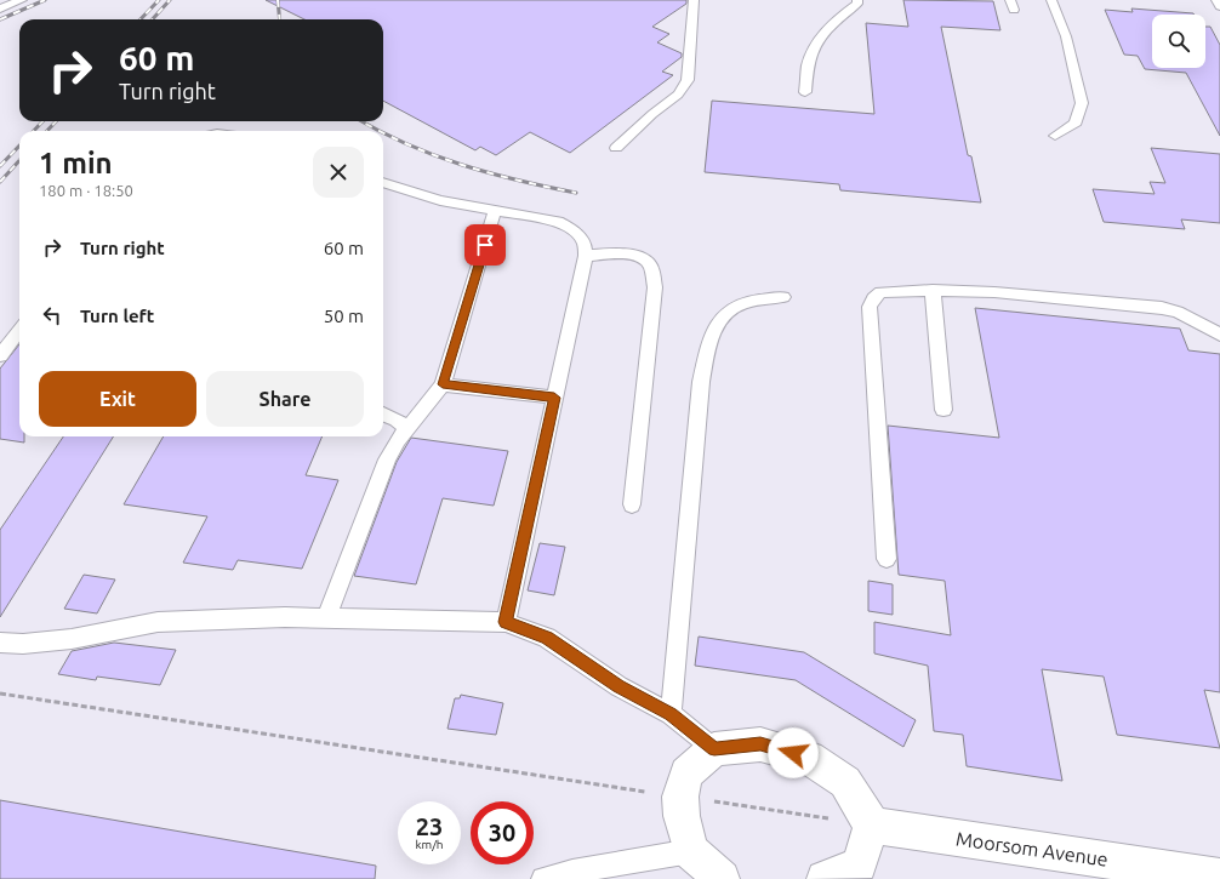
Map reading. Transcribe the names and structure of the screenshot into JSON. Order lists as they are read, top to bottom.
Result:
{
  "streets": {
    "street": ["Moorsom Avenue"]
  },
  "page": {
    "turn": ["60 m", "Turn right"],
    "heading": ["1 min", "180 m · 18:50"],
    "list": [
      {
        "name": "Turn right",
        "value": "60 m"
      },
      {
        "name": "Turn left",
        "value": "50 m"
      }
    ],
    "buttons": ["Exit", "Share"],
    "speed": "23 km/h",
    "limit": "30"
  }
}
